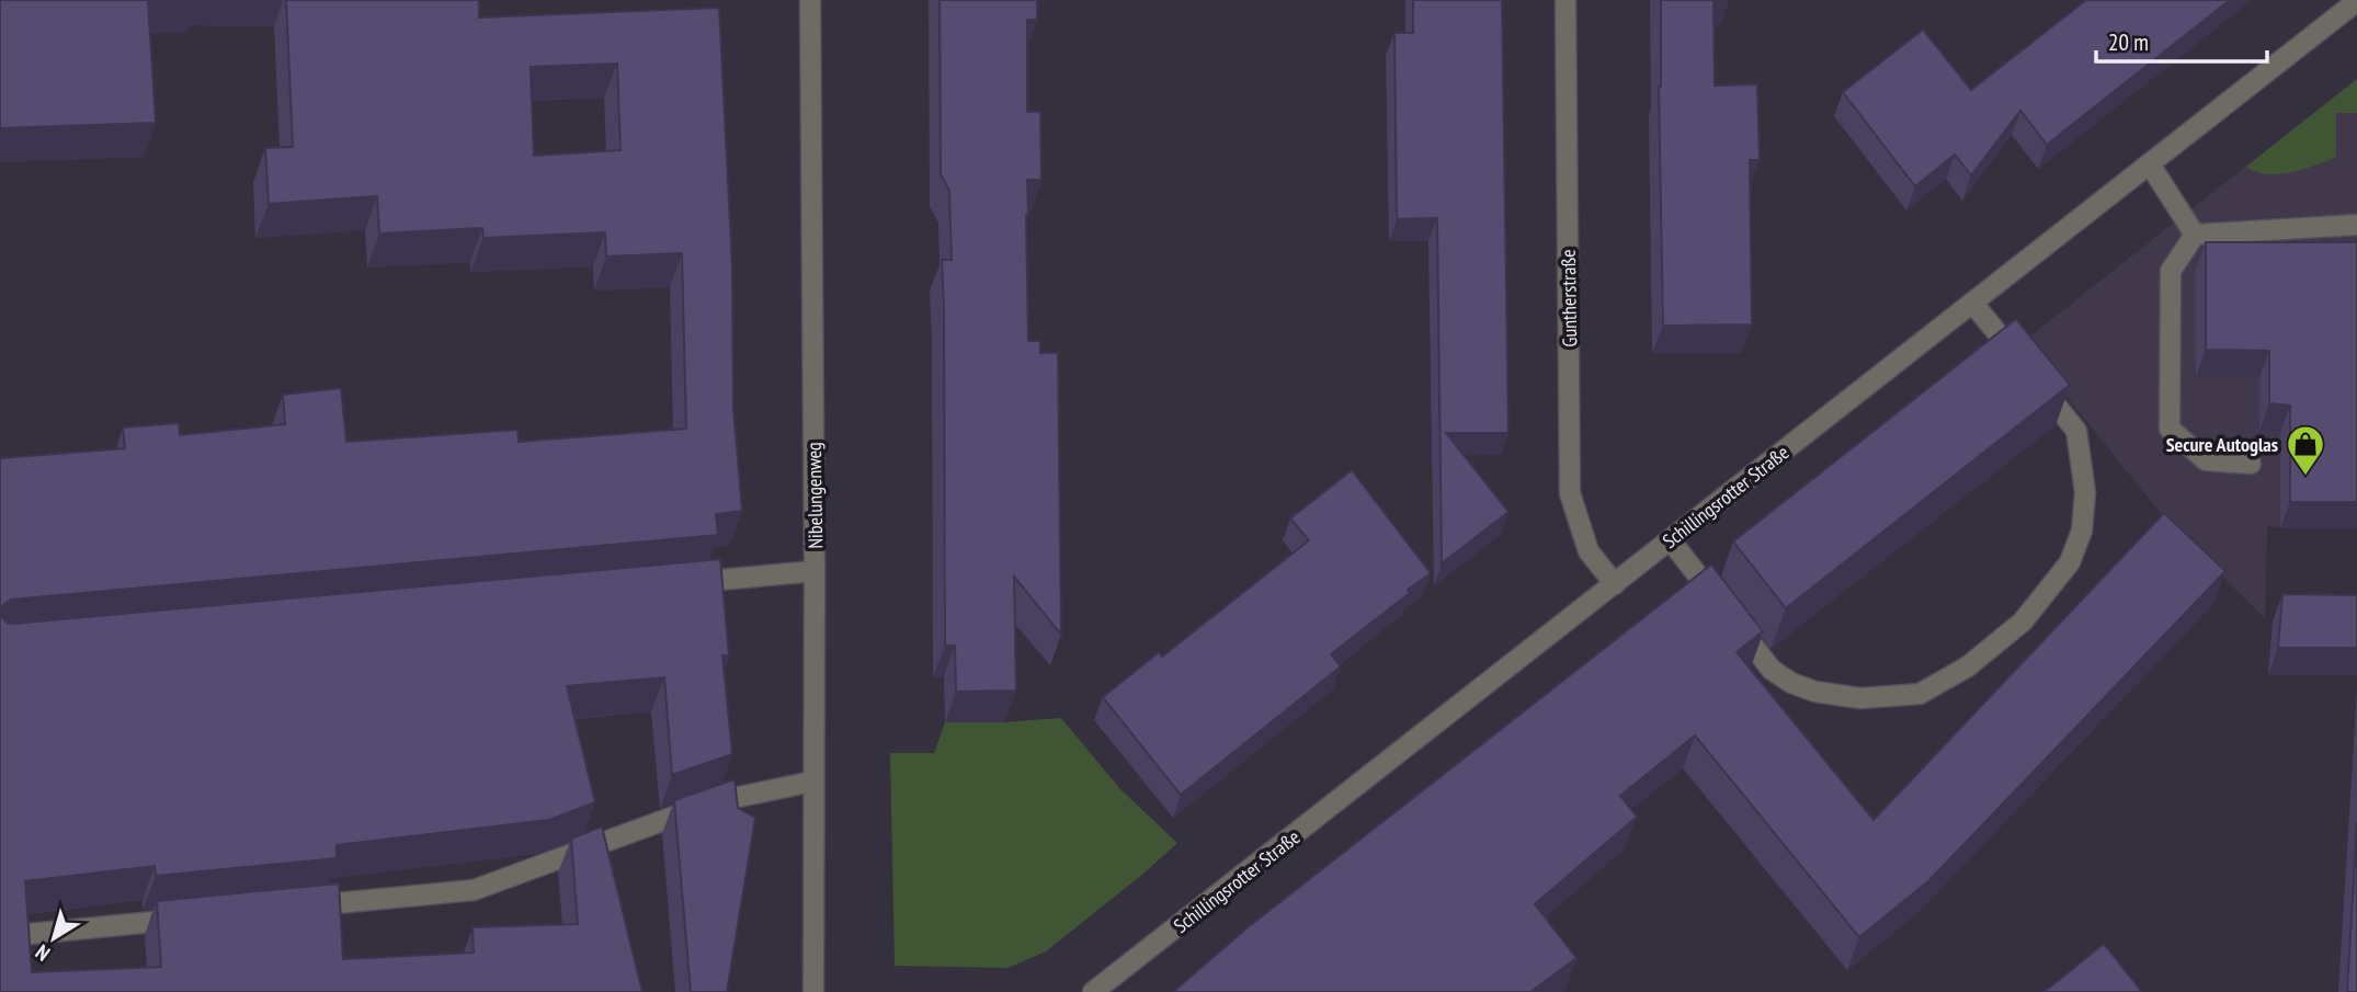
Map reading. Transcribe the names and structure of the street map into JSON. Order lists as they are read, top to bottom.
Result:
{
  "streets": {
    "street": ["Guntherstraße", "Nibelungenweg", "Schillingsrotter Straße"]
  },
  "crossings": [
    ["Guntherstraße", "Schillingsrotter Straße"]
  ],
  "places": {
    "shop": ["Secure Autoglas"]
  },
  "scale_bar": "20 m",
  "north": "bottom left"
}
